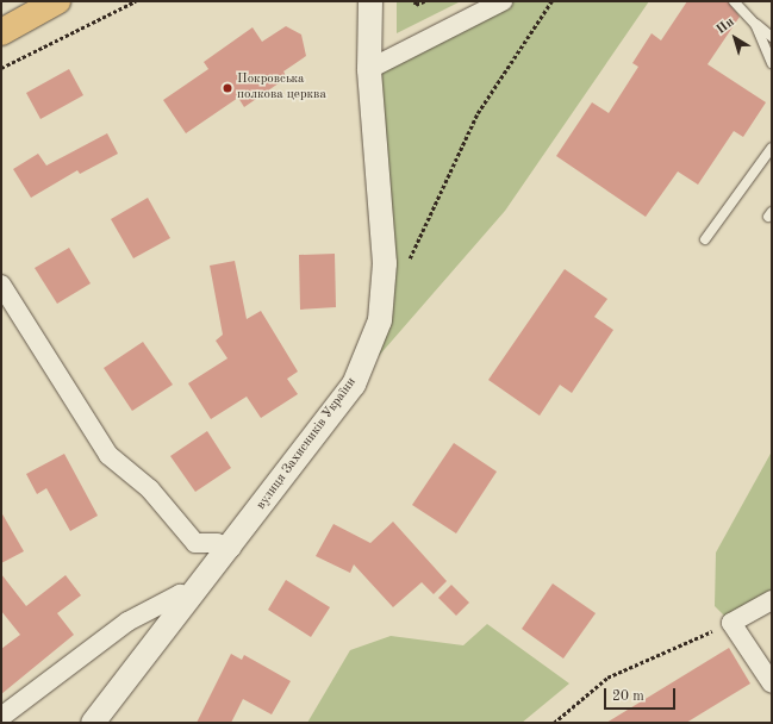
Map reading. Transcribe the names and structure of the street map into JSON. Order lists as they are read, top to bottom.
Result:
{
  "streets": {
    "street": ["вулиця Захисників України"]
  },
  "places": ["Покровська полкова церква"],
  "scale_bar": "20 m",
  "north": "top left"
}
